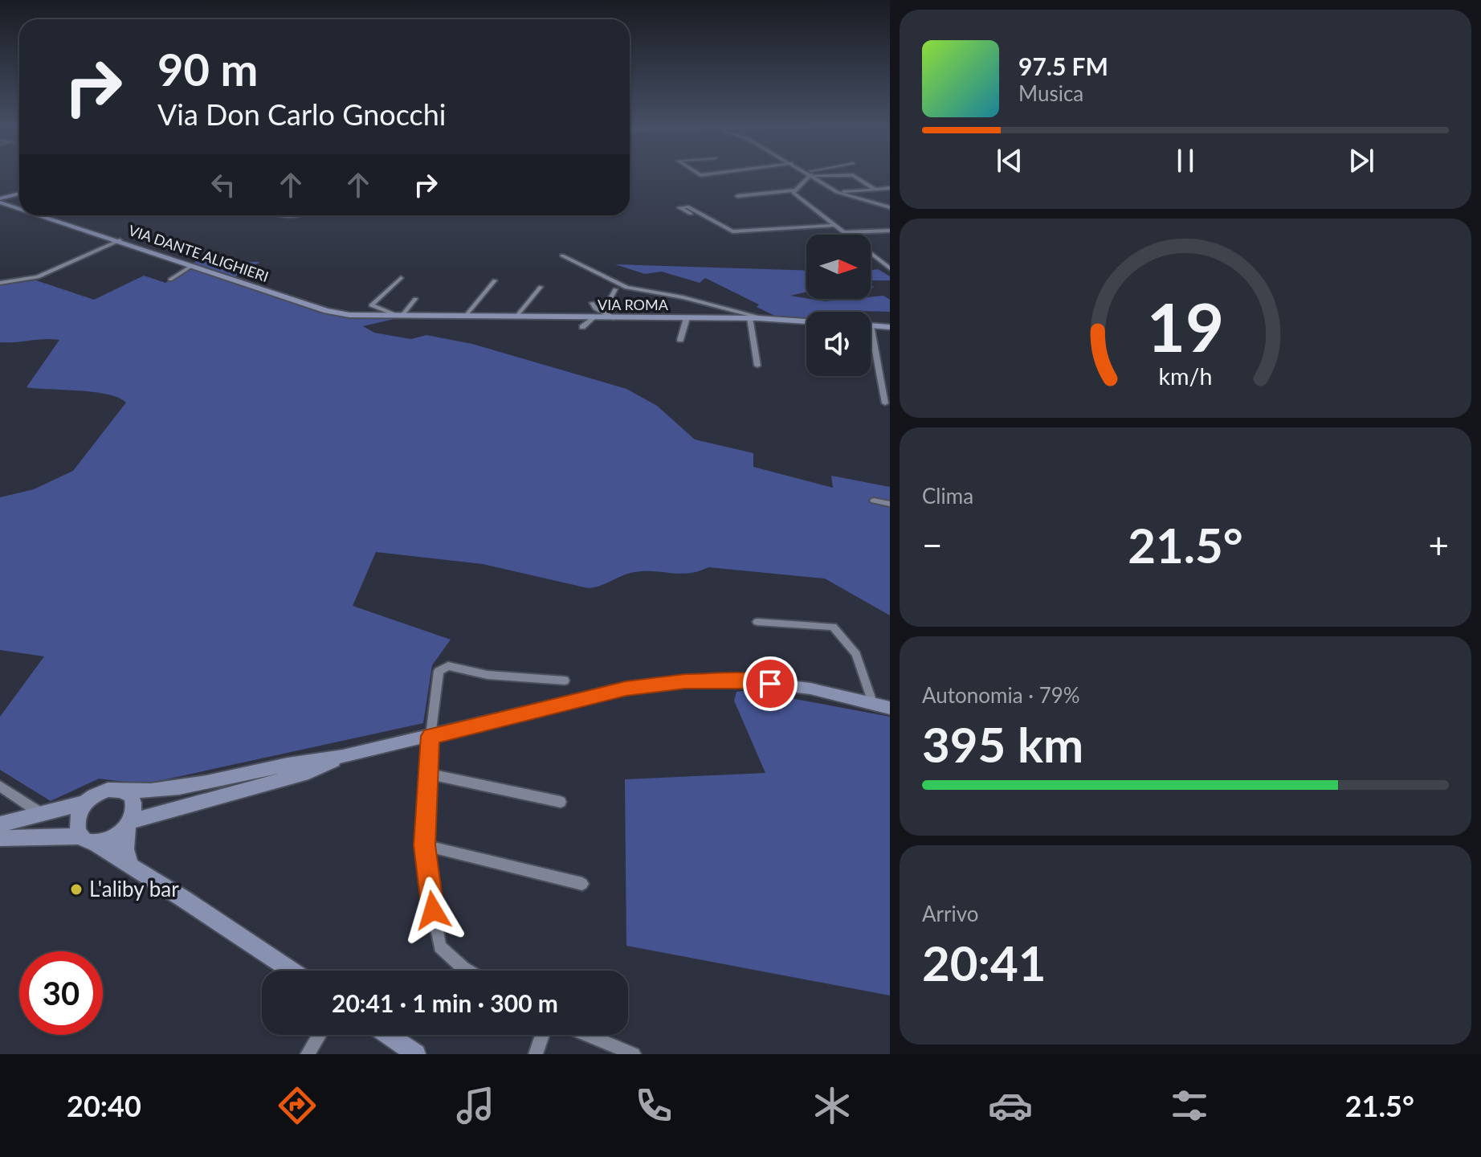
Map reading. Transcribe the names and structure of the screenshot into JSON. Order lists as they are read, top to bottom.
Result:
{
  "streets": {
    "street": ["VIA DANTE ALIGHIERI", "VIA ROMA"]
  },
  "crossings": [
    ["VIA DANTE ALIGHIERI", "VIA ROMA"]
  ],
  "places": ["L'aliby bar"],
  "north": "right",
  "page": {
    "turn": ["90 m", "Via Don Carlo Gnocchi"],
    "song": ["97.5 FM", "Musica"],
    "tile": [
      "Clima",
      ["Autonomia · 79%", "395 km"],
      ["Arrivo", "20:41"]
    ],
    "heat": ["−", "21.5°", "+"],
    "limit": "30",
    "trip": "20:41 · 1 min · 300 m",
    "tabs": ["20:40", "21.5°"],
    "gauge": ["19", "km/h"]
  }
}
